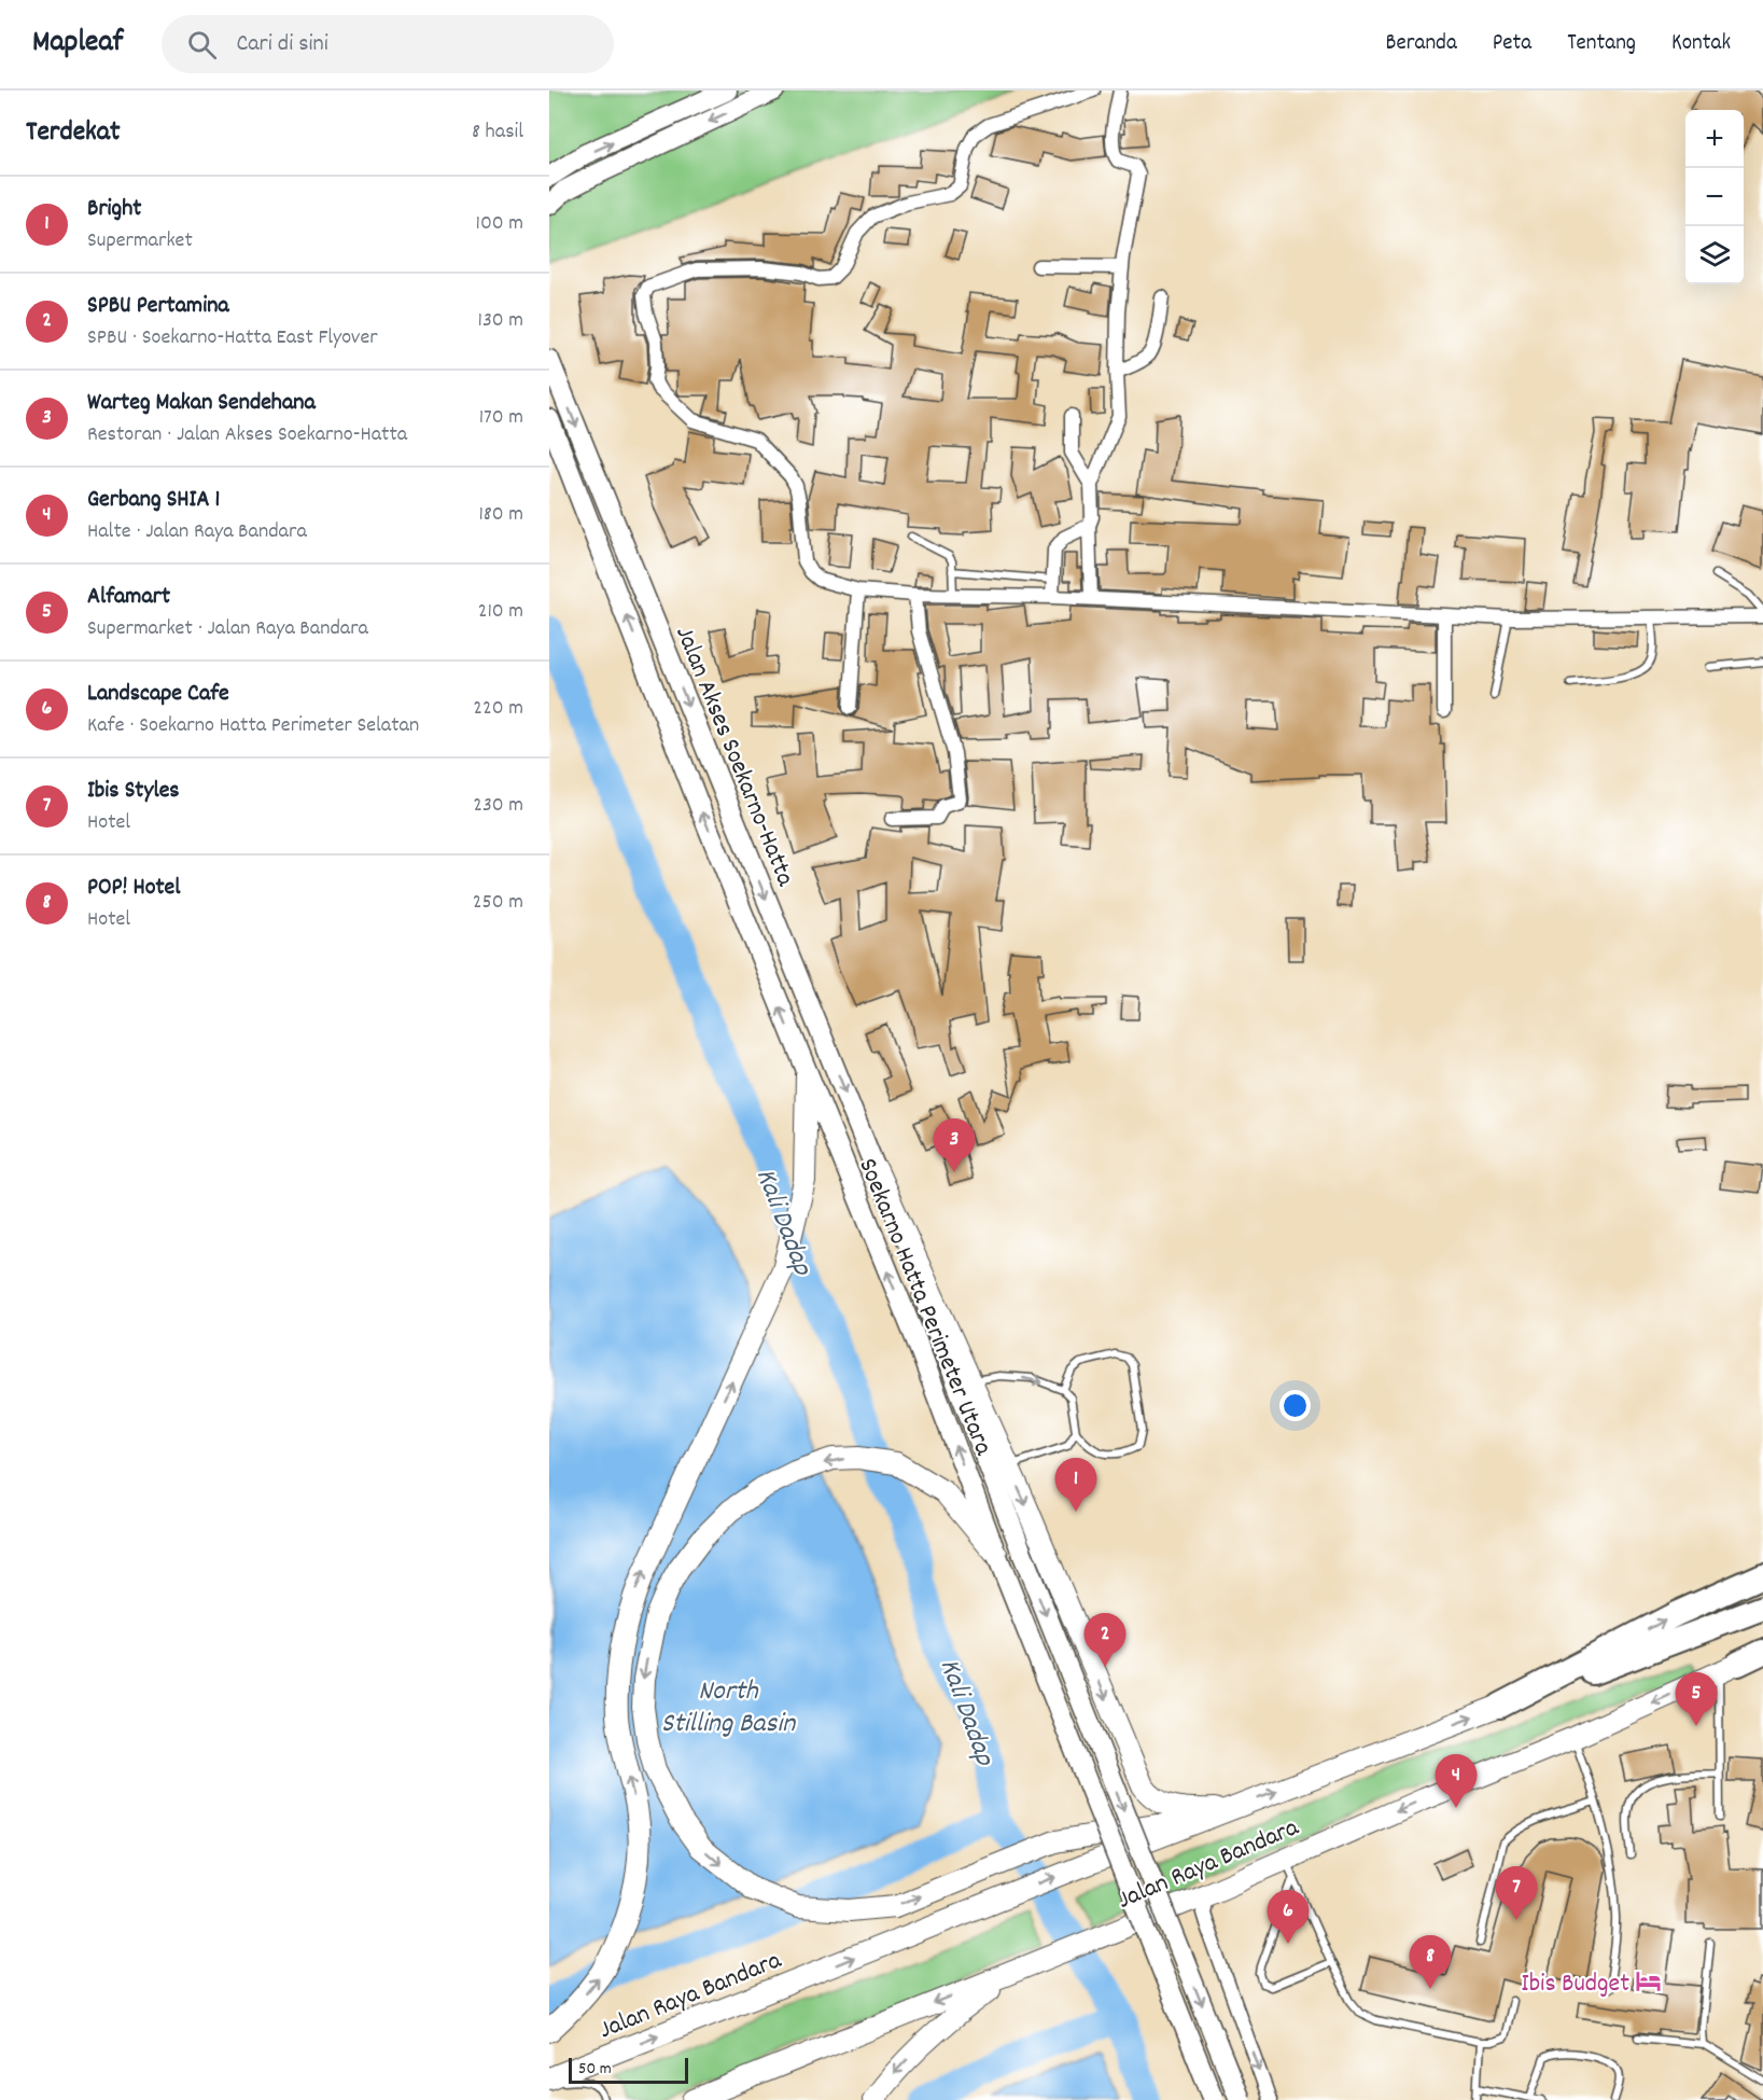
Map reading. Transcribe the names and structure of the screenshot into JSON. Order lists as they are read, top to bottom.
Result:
{
  "streets": {
    "main road": ["Jalan Akses Soekarno-Hatta", "Soekarno Hatta Perimeter Utara", "Jalan Raya Bandara"]
  },
  "crossings": [
    ["Jalan Akses Soekarno-Hatta", "Soekarno Hatta Perimeter Utara"]
  ],
  "water": ["Kali Dadap", "North Stilling Basin"],
  "places": {
    "hotel": ["Ibis Budget"]
  },
  "scale_bar": "50 m",
  "page": {
    "header": "Mapleaf",
    "search": "Cari di sini",
    "nav": [
      "Beranda",
      "Peta",
      "Tentang",
      "Kontak"
    ],
    "heading": ["Terdekat", "8 hasil"],
    "map_buttons": ["+", "−"],
    "list": [
      {
        "mark": "1",
        "name": "Bright",
        "note": "Supermarket",
        "value": "100 m"
      },
      {
        "mark": "2",
        "name": "SPBU Pertamina",
        "note": "SPBU · Soekarno-Hatta East Flyover",
        "value": "130 m"
      },
      {
        "mark": "3",
        "name": "Warteg Makan Sendehana",
        "note": "Restoran · Jalan Akses Soekarno-Hatta",
        "value": "170 m"
      },
      {
        "mark": "4",
        "name": "Gerbang SHIA 1",
        "note": "Halte · Jalan Raya Bandara",
        "value": "180 m"
      },
      {
        "mark": "5",
        "name": "Alfamart",
        "note": "Supermarket · Jalan Raya Bandara",
        "value": "210 m"
      },
      {
        "mark": "6",
        "name": "Landscape Cafe",
        "note": "Kafe · Soekarno Hatta Perimeter Selatan",
        "value": "220 m"
      },
      {
        "mark": "7",
        "name": "Ibis Styles",
        "note": "Hotel",
        "value": "230 m"
      },
      {
        "mark": "8",
        "name": "POP! Hotel",
        "note": "Hotel",
        "value": "250 m"
      }
    ],
    "pins": [
      "3",
      "1",
      "2",
      "5",
      "4",
      "7",
      "6",
      "8"
    ],
    "scale": "50 m"
  }
}
